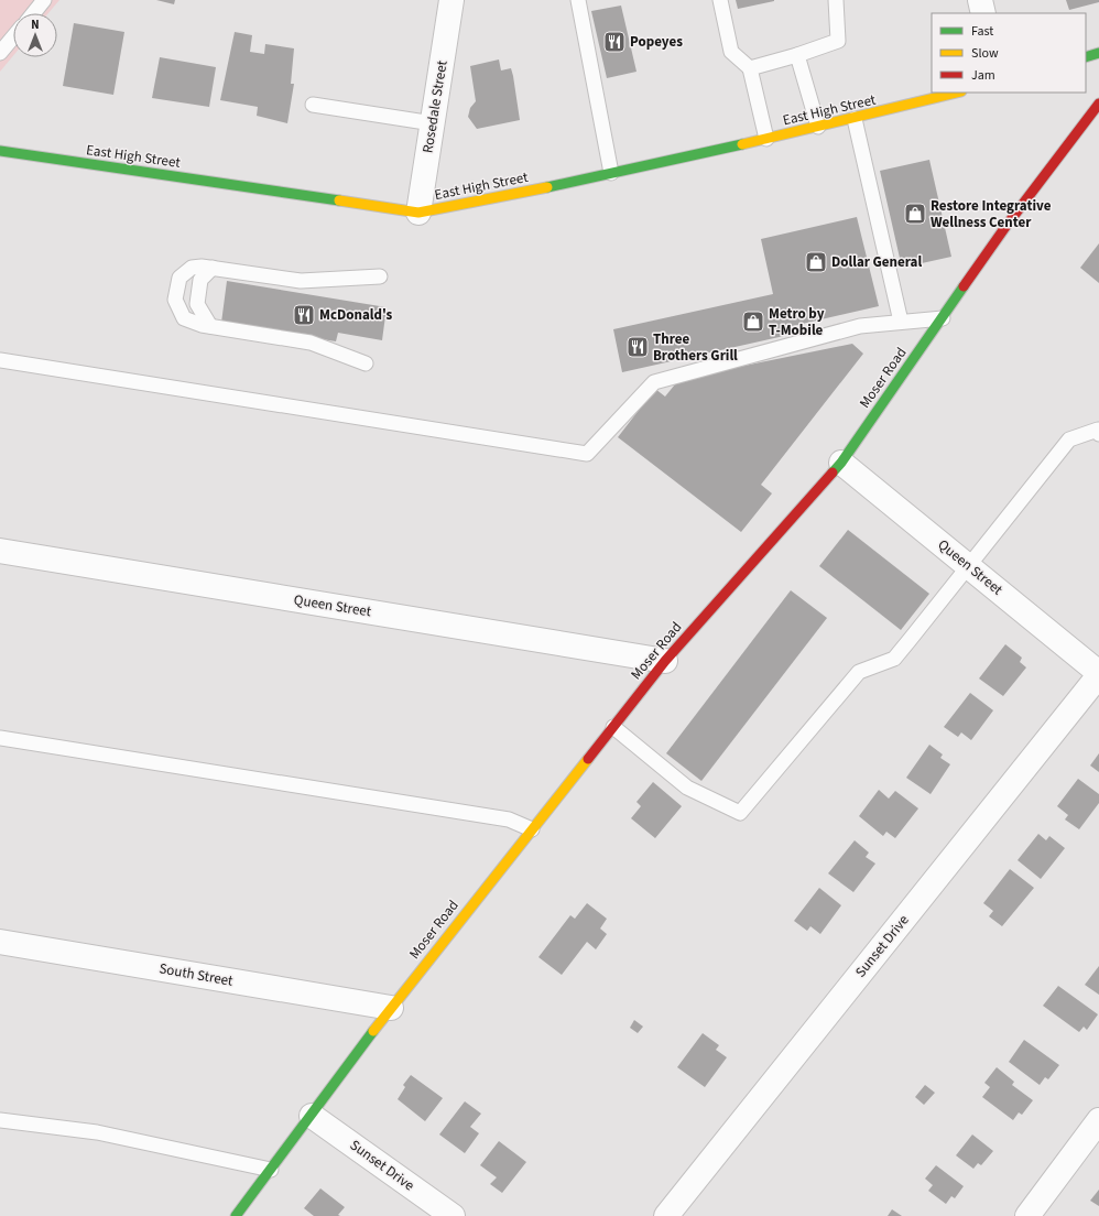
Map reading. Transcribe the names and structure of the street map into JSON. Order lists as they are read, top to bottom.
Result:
{
  "streets": {
    "street": [
      "Rosedale Street",
      "East High Street",
      "Moser Road",
      "Queen Street",
      "Sunset Drive",
      "South Street"
    ]
  },
  "crossings": [
    ["Rosedale Street", "East High Street"],
    ["Moser Road", "Queen Street"],
    ["Moser Road", "Sunset Drive"],
    ["Moser Road", "South Street"],
    ["Queen Street", "Sunset Drive"]
  ],
  "places": {
    "restaurant": ["Popeyes", "McDonald's", "Three Brothers Grill"],
    "shop": ["Restore Integrative Wellness Center", "Dollar General", "Metro by T-Mobile"]
  },
  "legend": ["Fast", "Slow", "Jam"],
  "north": "top"
}
